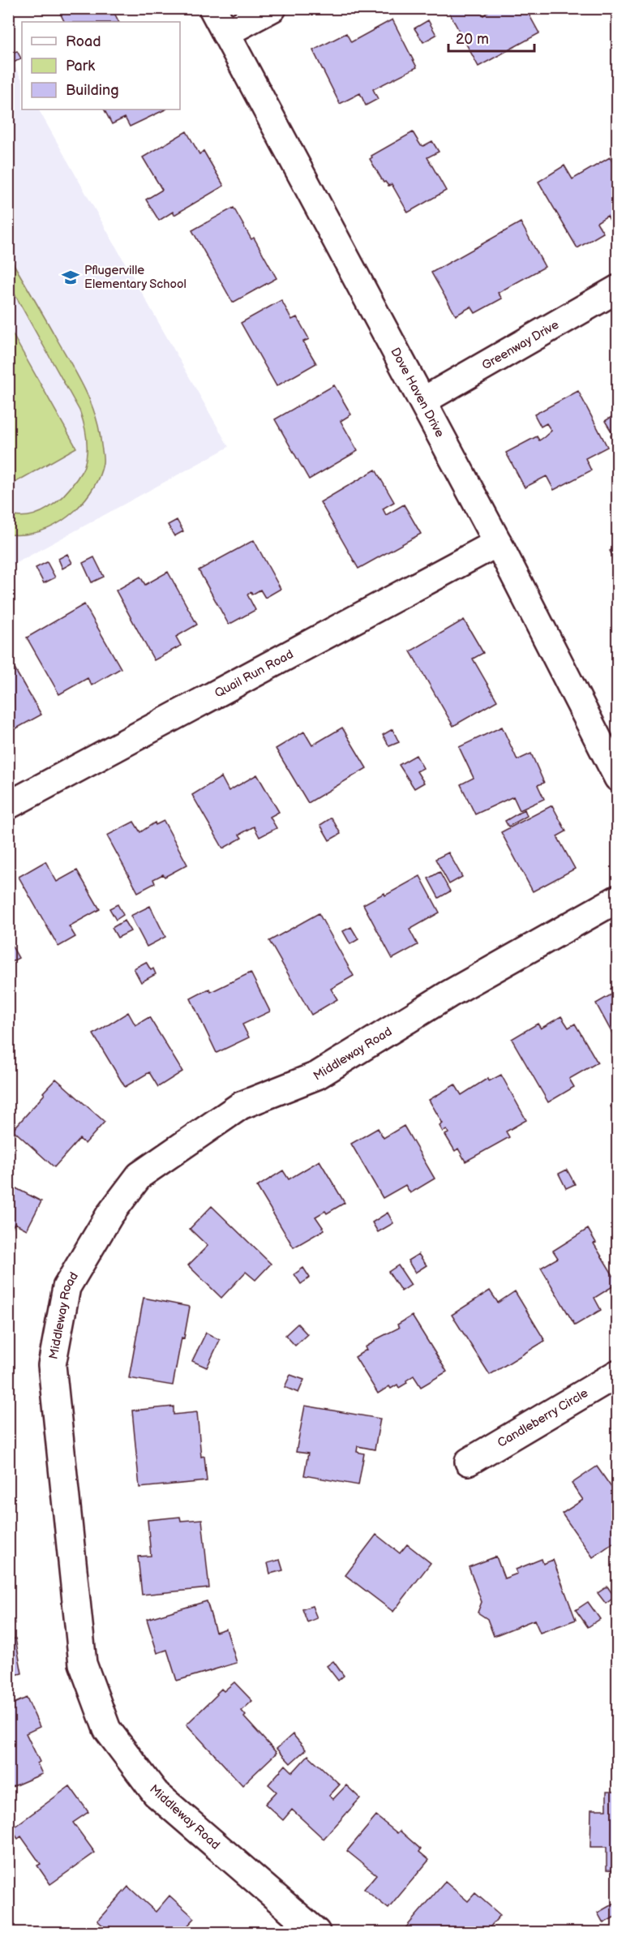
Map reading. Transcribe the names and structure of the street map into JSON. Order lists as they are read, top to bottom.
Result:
{
  "streets": {
    "street": [
      "Greenway Drive",
      "Dove Haven Drive",
      "Quail Run Road",
      "Middleway Road",
      "Candleberry Circle"
    ]
  },
  "crossings": [
    ["Greenway Drive", "Dove Haven Drive"],
    ["Dove Haven Drive", "Quail Run Road"]
  ],
  "places": {
    "school or university": ["Pflugerville Elementary School"]
  },
  "legend": ["Road", "Park", "Building"],
  "scale_bar": "20 m"
}
